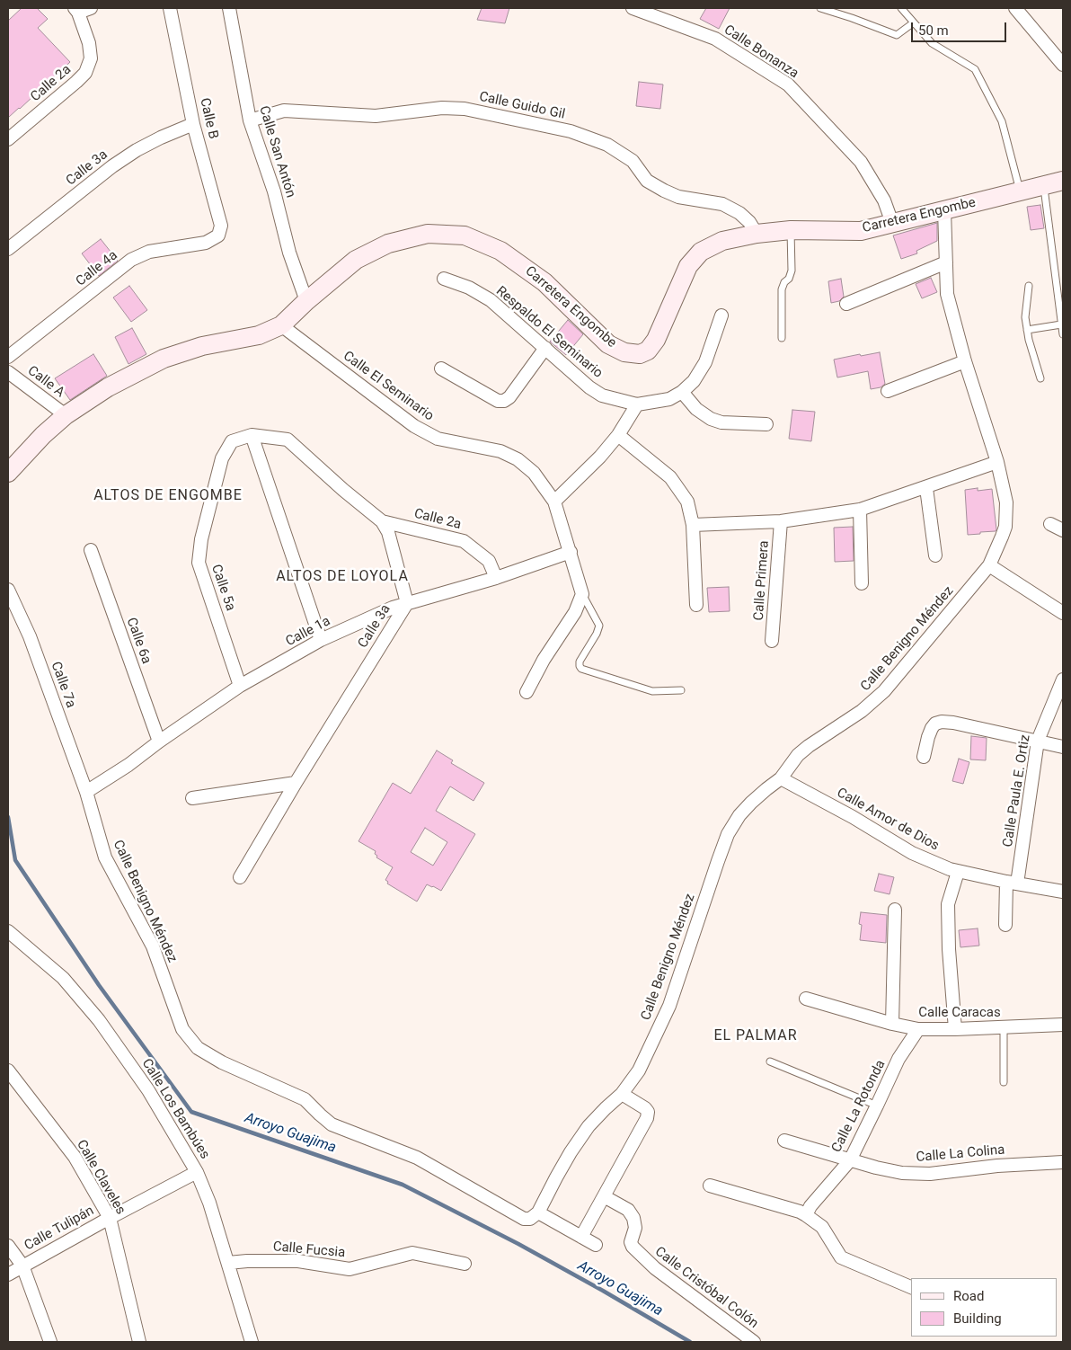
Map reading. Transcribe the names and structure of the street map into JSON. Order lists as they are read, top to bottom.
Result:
{
  "streets": {
    "street": [
      "Calle Bonanza",
      "Calle 2a",
      "Calle Guido Gil",
      "Calle B",
      "Calle San Antón",
      "Calle 3a",
      "Carretera Engombe",
      "Calle 4a",
      "Respaldo El Seminario",
      "Calle A",
      "Calle El Seminario",
      "Calle Primera",
      "Calle 5a",
      "Calle 1a",
      "Calle Benigno Méndez",
      "Calle 6a",
      "Calle 7a",
      "Calle Paula E. Ortiz",
      "Calle Amor de Dios",
      "Calle Caracas",
      "Calle La Rotonda",
      "Calle Los Bambúes",
      "Calle La Colina",
      "Calle Claveles",
      "Calle Tulipán",
      "Calle Fucsia",
      "Calle Cristóbal Colón"
    ]
  },
  "crossings": [
    ["Calle Bonanza", "Carretera Engombe"],
    ["Calle 2a", "Calle 3a"],
    ["Calle 2a", "Calle 1a"],
    ["Calle Guido Gil", "Calle San Antón"],
    ["Calle Guido Gil", "Carretera Engombe"],
    ["Calle B", "Calle 3a"],
    ["Calle B", "Calle 4a"],
    ["Calle San Antón", "Carretera Engombe"],
    ["Calle 3a", "Calle 5a"],
    ["Calle 3a", "Calle 1a"],
    ["Carretera Engombe", "Calle A"],
    ["Carretera Engombe", "Calle El Seminario"],
    ["Carretera Engombe", "Calle Benigno Méndez"],
    ["Calle El Seminario", "Calle 1a"],
    ["Calle 5a", "Calle 1a"],
    ["Calle 1a", "Calle Benigno Méndez"],
    ["Calle 1a", "Calle 6a"],
    ["Calle 1a", "Calle 7a"],
    ["Calle Benigno Méndez", "Calle 7a"],
    ["Calle Benigno Méndez", "Calle Amor de Dios"],
    ["Calle Paula E. Ortiz", "Calle Amor de Dios"],
    ["Calle Caracas", "Calle La Rotonda"],
    ["Calle La Rotonda", "Calle La Colina"],
    ["Calle Los Bambúes", "Calle Tulipán"],
    ["Calle Los Bambúes", "Calle Fucsia"],
    ["Calle Claveles", "Calle Tulipán"]
  ],
  "districts": ["ALTOS DE ENGOMBE", "ALTOS DE LOYOLA", "EL PALMAR"],
  "water": ["Arroyo Guajima"],
  "legend": ["Road", "Building"],
  "scale_bar": "50 m"
}
